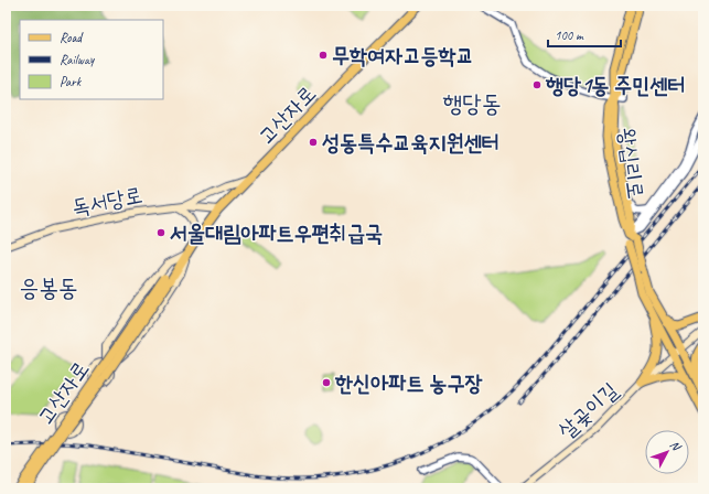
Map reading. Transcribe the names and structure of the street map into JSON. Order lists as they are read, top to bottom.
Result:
{
  "streets": {
    "main road": [
      "고산자로",
      "왕십리로",
      "독서당로",
      "살곶이길"
    ]
  },
  "crossings": [
    ["고산자로", "독서당로"],
    ["왕십리로", "살곶이길"]
  ],
  "districts": ["행당동", "응봉동"],
  "places": [
    "무학여자고등학교",
    "행당1동 주민센터",
    "성동특수교육지원센터",
    "서울대림아파트우편취급국",
    "한신아파트 농구장"
  ],
  "legend": ["Road", "Railway", "Park"],
  "scale_bar": "100 m",
  "north": "top right"
}
